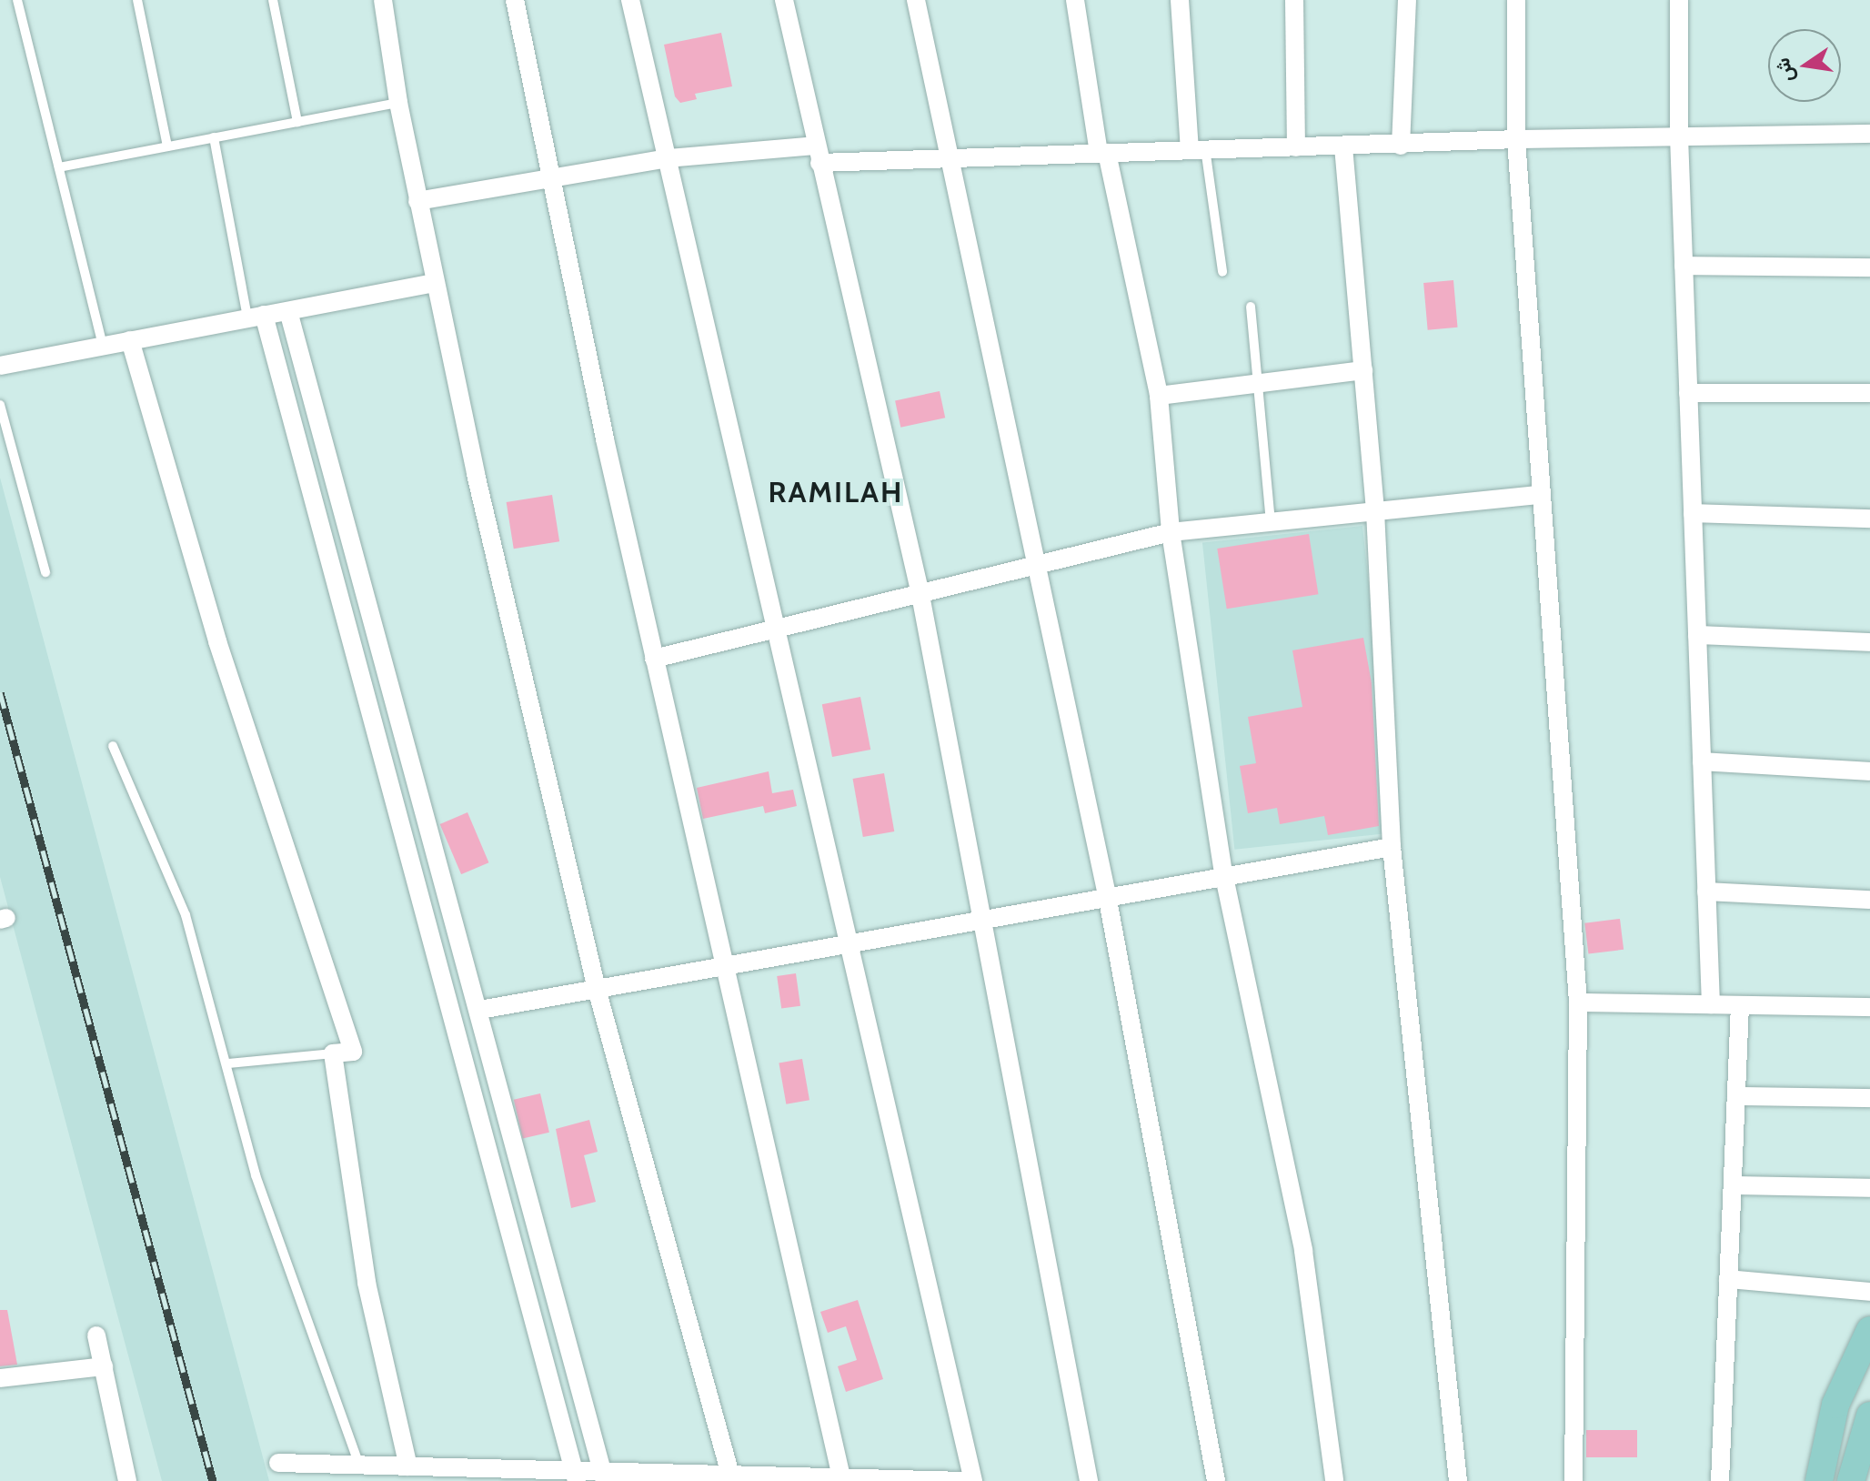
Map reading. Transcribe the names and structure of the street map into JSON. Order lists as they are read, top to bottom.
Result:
{
  "districts": ["RAMILAH"],
  "north": "left"
}
